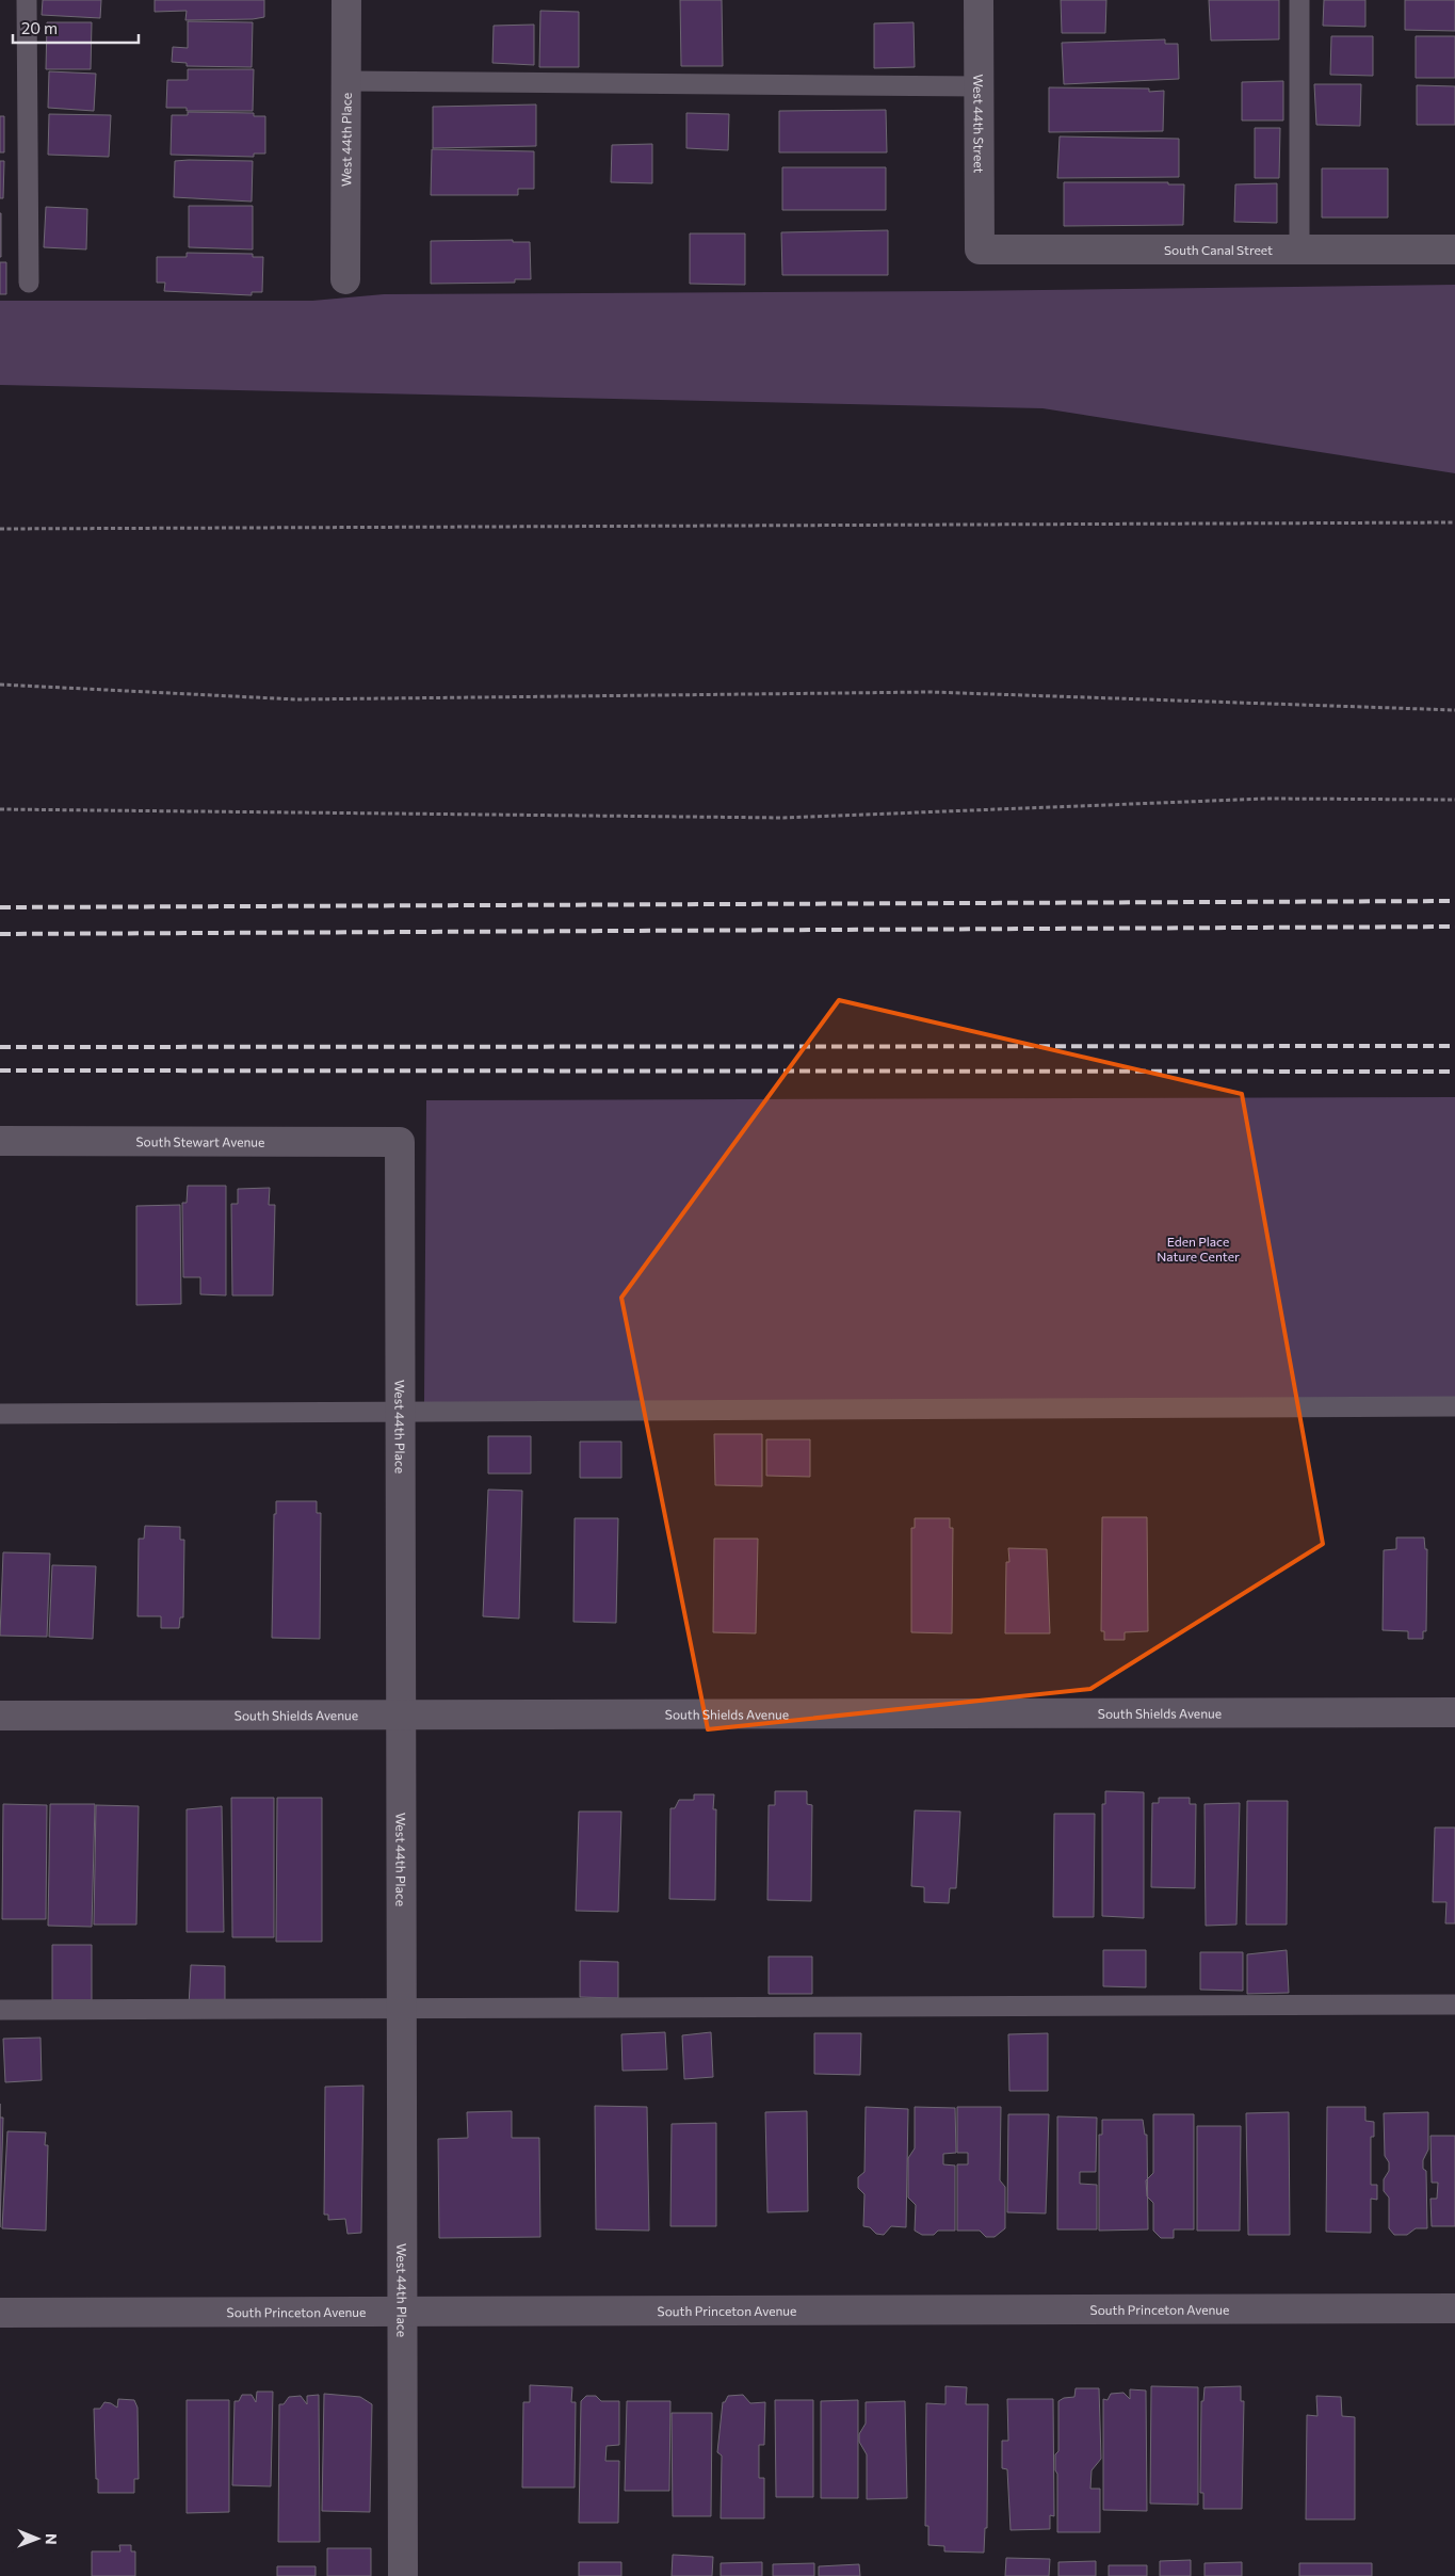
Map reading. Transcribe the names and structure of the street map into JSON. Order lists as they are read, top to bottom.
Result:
{
  "streets": {
    "street": [
      "West 44th Street",
      "West 44th Place",
      "South Canal Street",
      "South Stewart Avenue",
      "South Shields Avenue",
      "South Princeton Avenue"
    ]
  },
  "crossings": [
    ["West 44th Street", "South Canal Street"],
    ["West 44th Place", "South Stewart Avenue"],
    ["West 44th Place", "South Shields Avenue"],
    ["West 44th Place", "South Princeton Avenue"]
  ],
  "parks": ["Eden Place Nature Center"],
  "scale_bar": "20 m",
  "north": "right"
}
